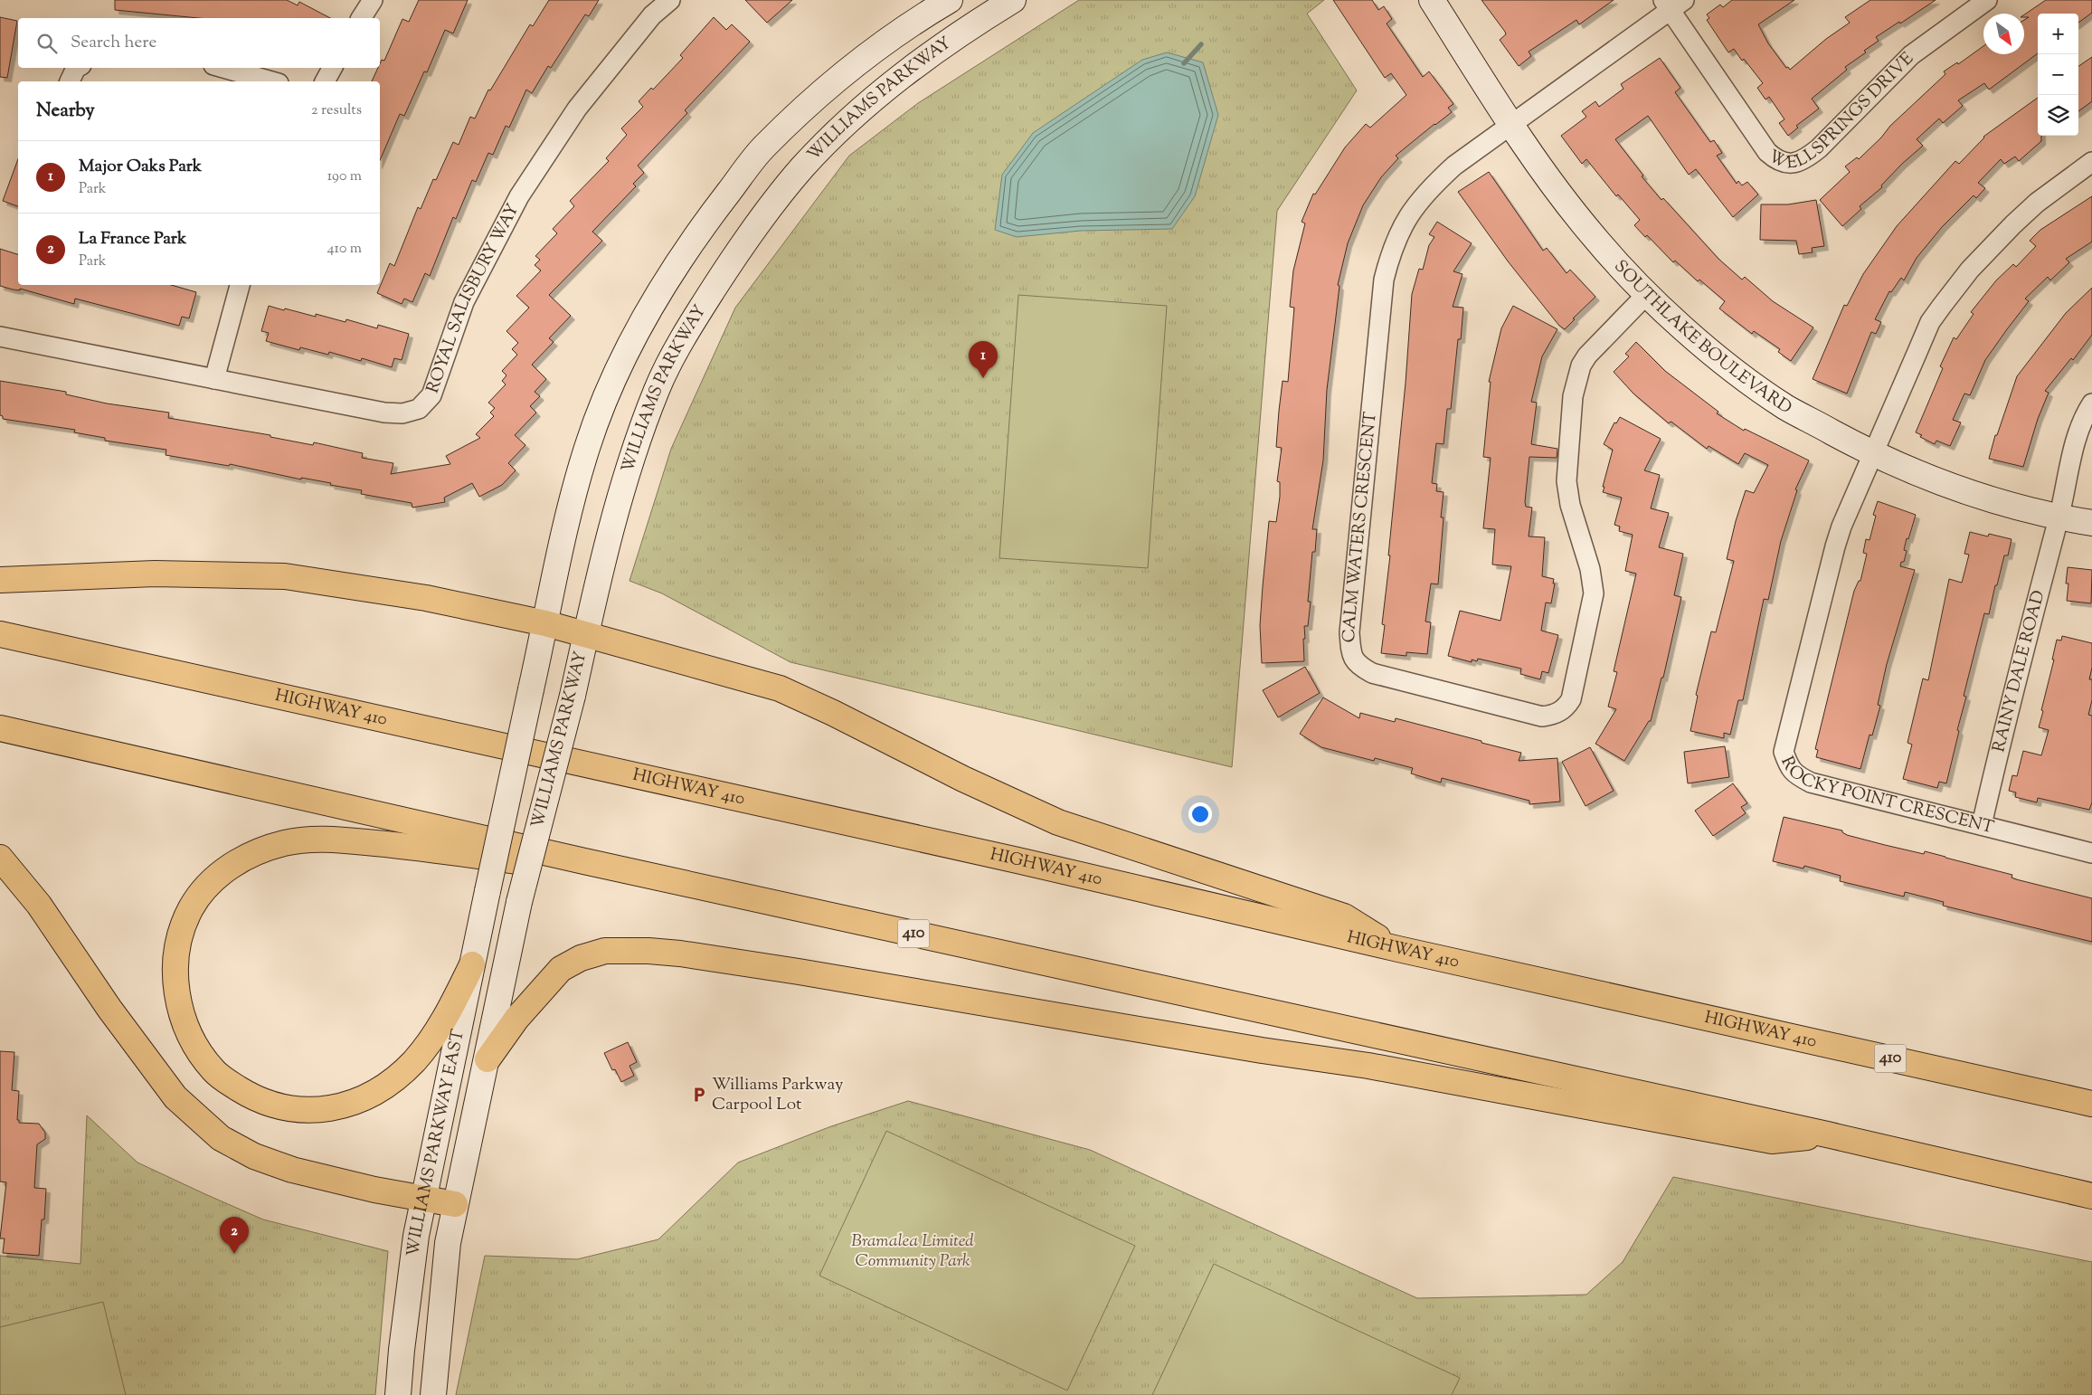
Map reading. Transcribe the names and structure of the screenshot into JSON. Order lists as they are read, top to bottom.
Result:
{
  "streets": {
    "highway": ["HIGHWAY 410", "410"],
    "main road": ["WILLIAMS PARKWAY", "SOUTHLAKE BOULEVARD", "WILLIAMS PARKWAY EAST"],
    "street": [
      "WELLSPRINGS DRIVE",
      "ROYAL SALISBURY WAY",
      "CALM WATERS CRESCENT",
      "RAINY DALE ROAD",
      "ROCKY POINT CRESCENT"
    ]
  },
  "crossings": [
    ["WILLIAMS PARKWAY", "WILLIAMS PARKWAY EAST"],
    ["SOUTHLAKE BOULEVARD", "CALM WATERS CRESCENT"],
    ["SOUTHLAKE BOULEVARD", "RAINY DALE ROAD"],
    ["SOUTHLAKE BOULEVARD", "ROCKY POINT CRESCENT"],
    ["RAINY DALE ROAD", "ROCKY POINT CRESCENT"]
  ],
  "parks": ["Bramalea Limited Community Park"],
  "places": {
    "parking": ["Williams Parkway Carpool Lot"]
  },
  "north": "bottom right",
  "page": {
    "map_buttons": ["+", "−"],
    "search": "Search here",
    "heading": ["Nearby", "2 results"],
    "list": [
      {
        "mark": "1",
        "name": "Major Oaks Park",
        "note": "Park",
        "value": "190 m"
      },
      {
        "mark": "2",
        "name": "La France Park",
        "note": "Park",
        "value": "410 m"
      }
    ],
    "pins": ["1", "2"]
  }
}
